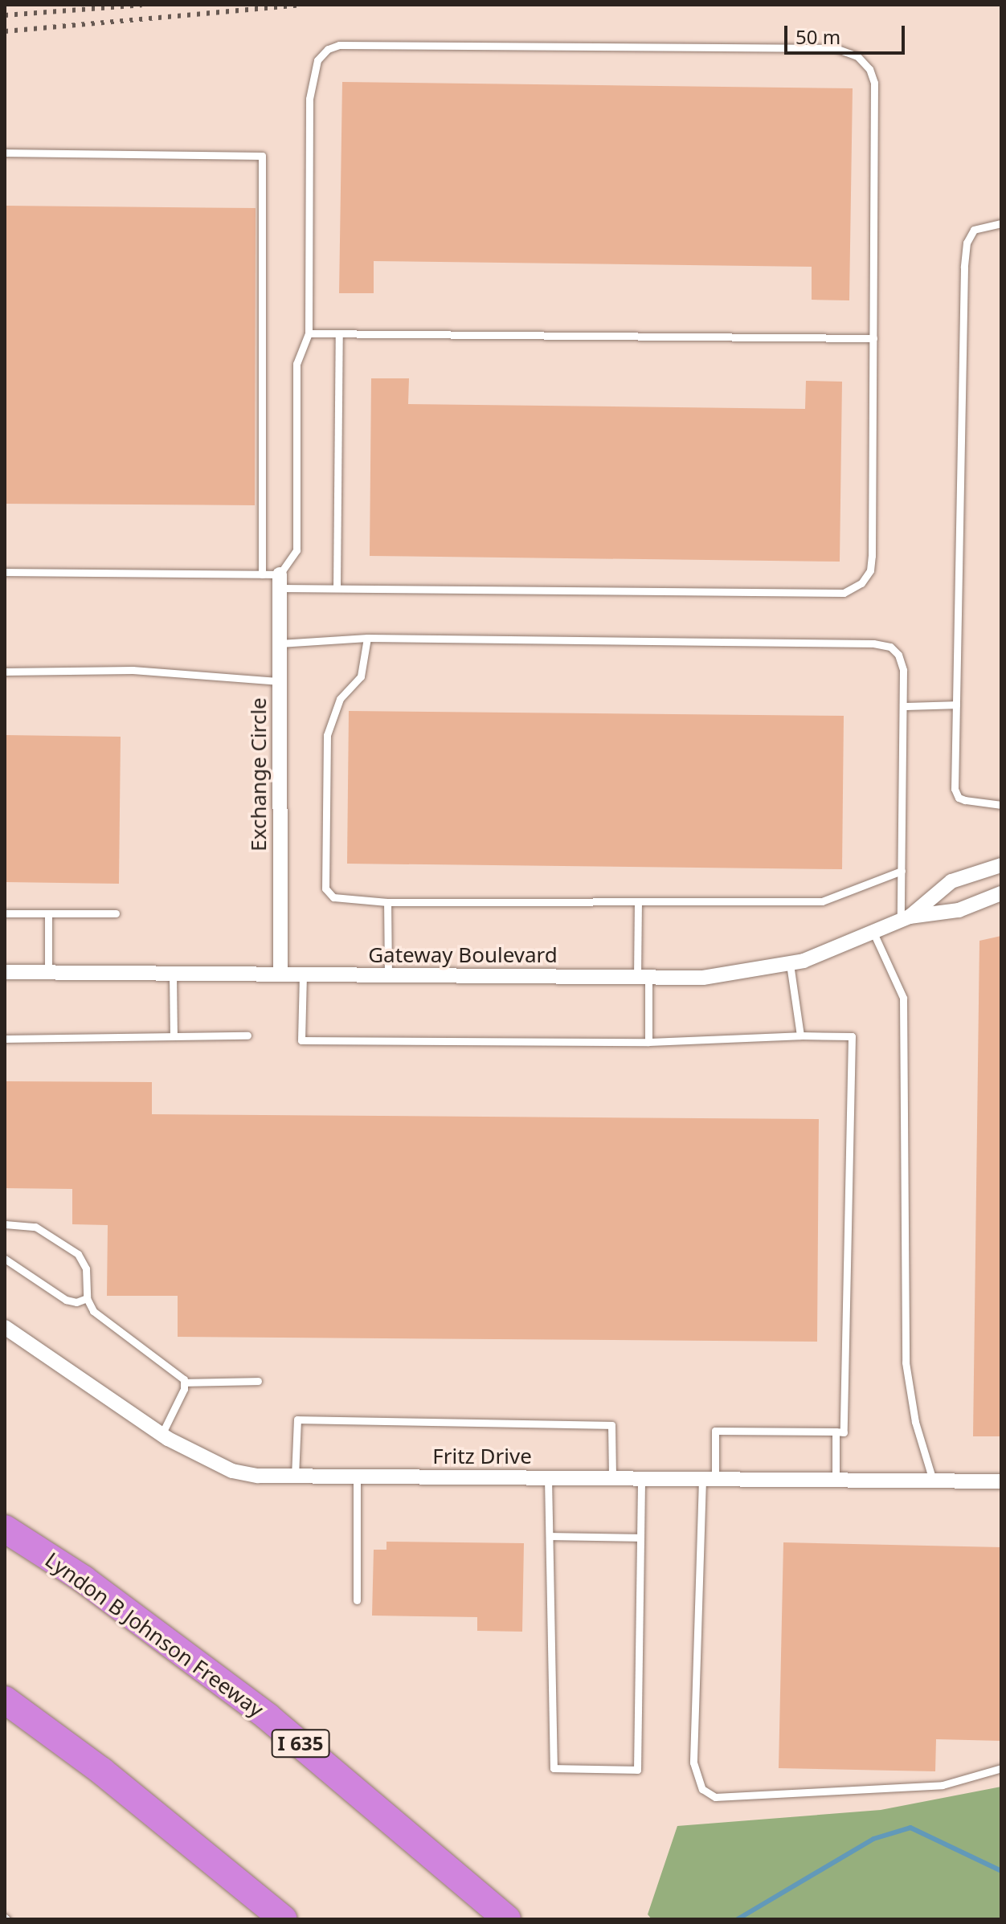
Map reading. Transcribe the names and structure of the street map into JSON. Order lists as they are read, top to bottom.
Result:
{
  "streets": {
    "highway": ["Lyndon B Johnson Freeway", "I 635"],
    "street": ["Exchange Circle", "Gateway Boulevard", "Fritz Drive"]
  },
  "crossings": [
    ["Exchange Circle", "Gateway Boulevard"]
  ],
  "scale_bar": "50 m"
}
